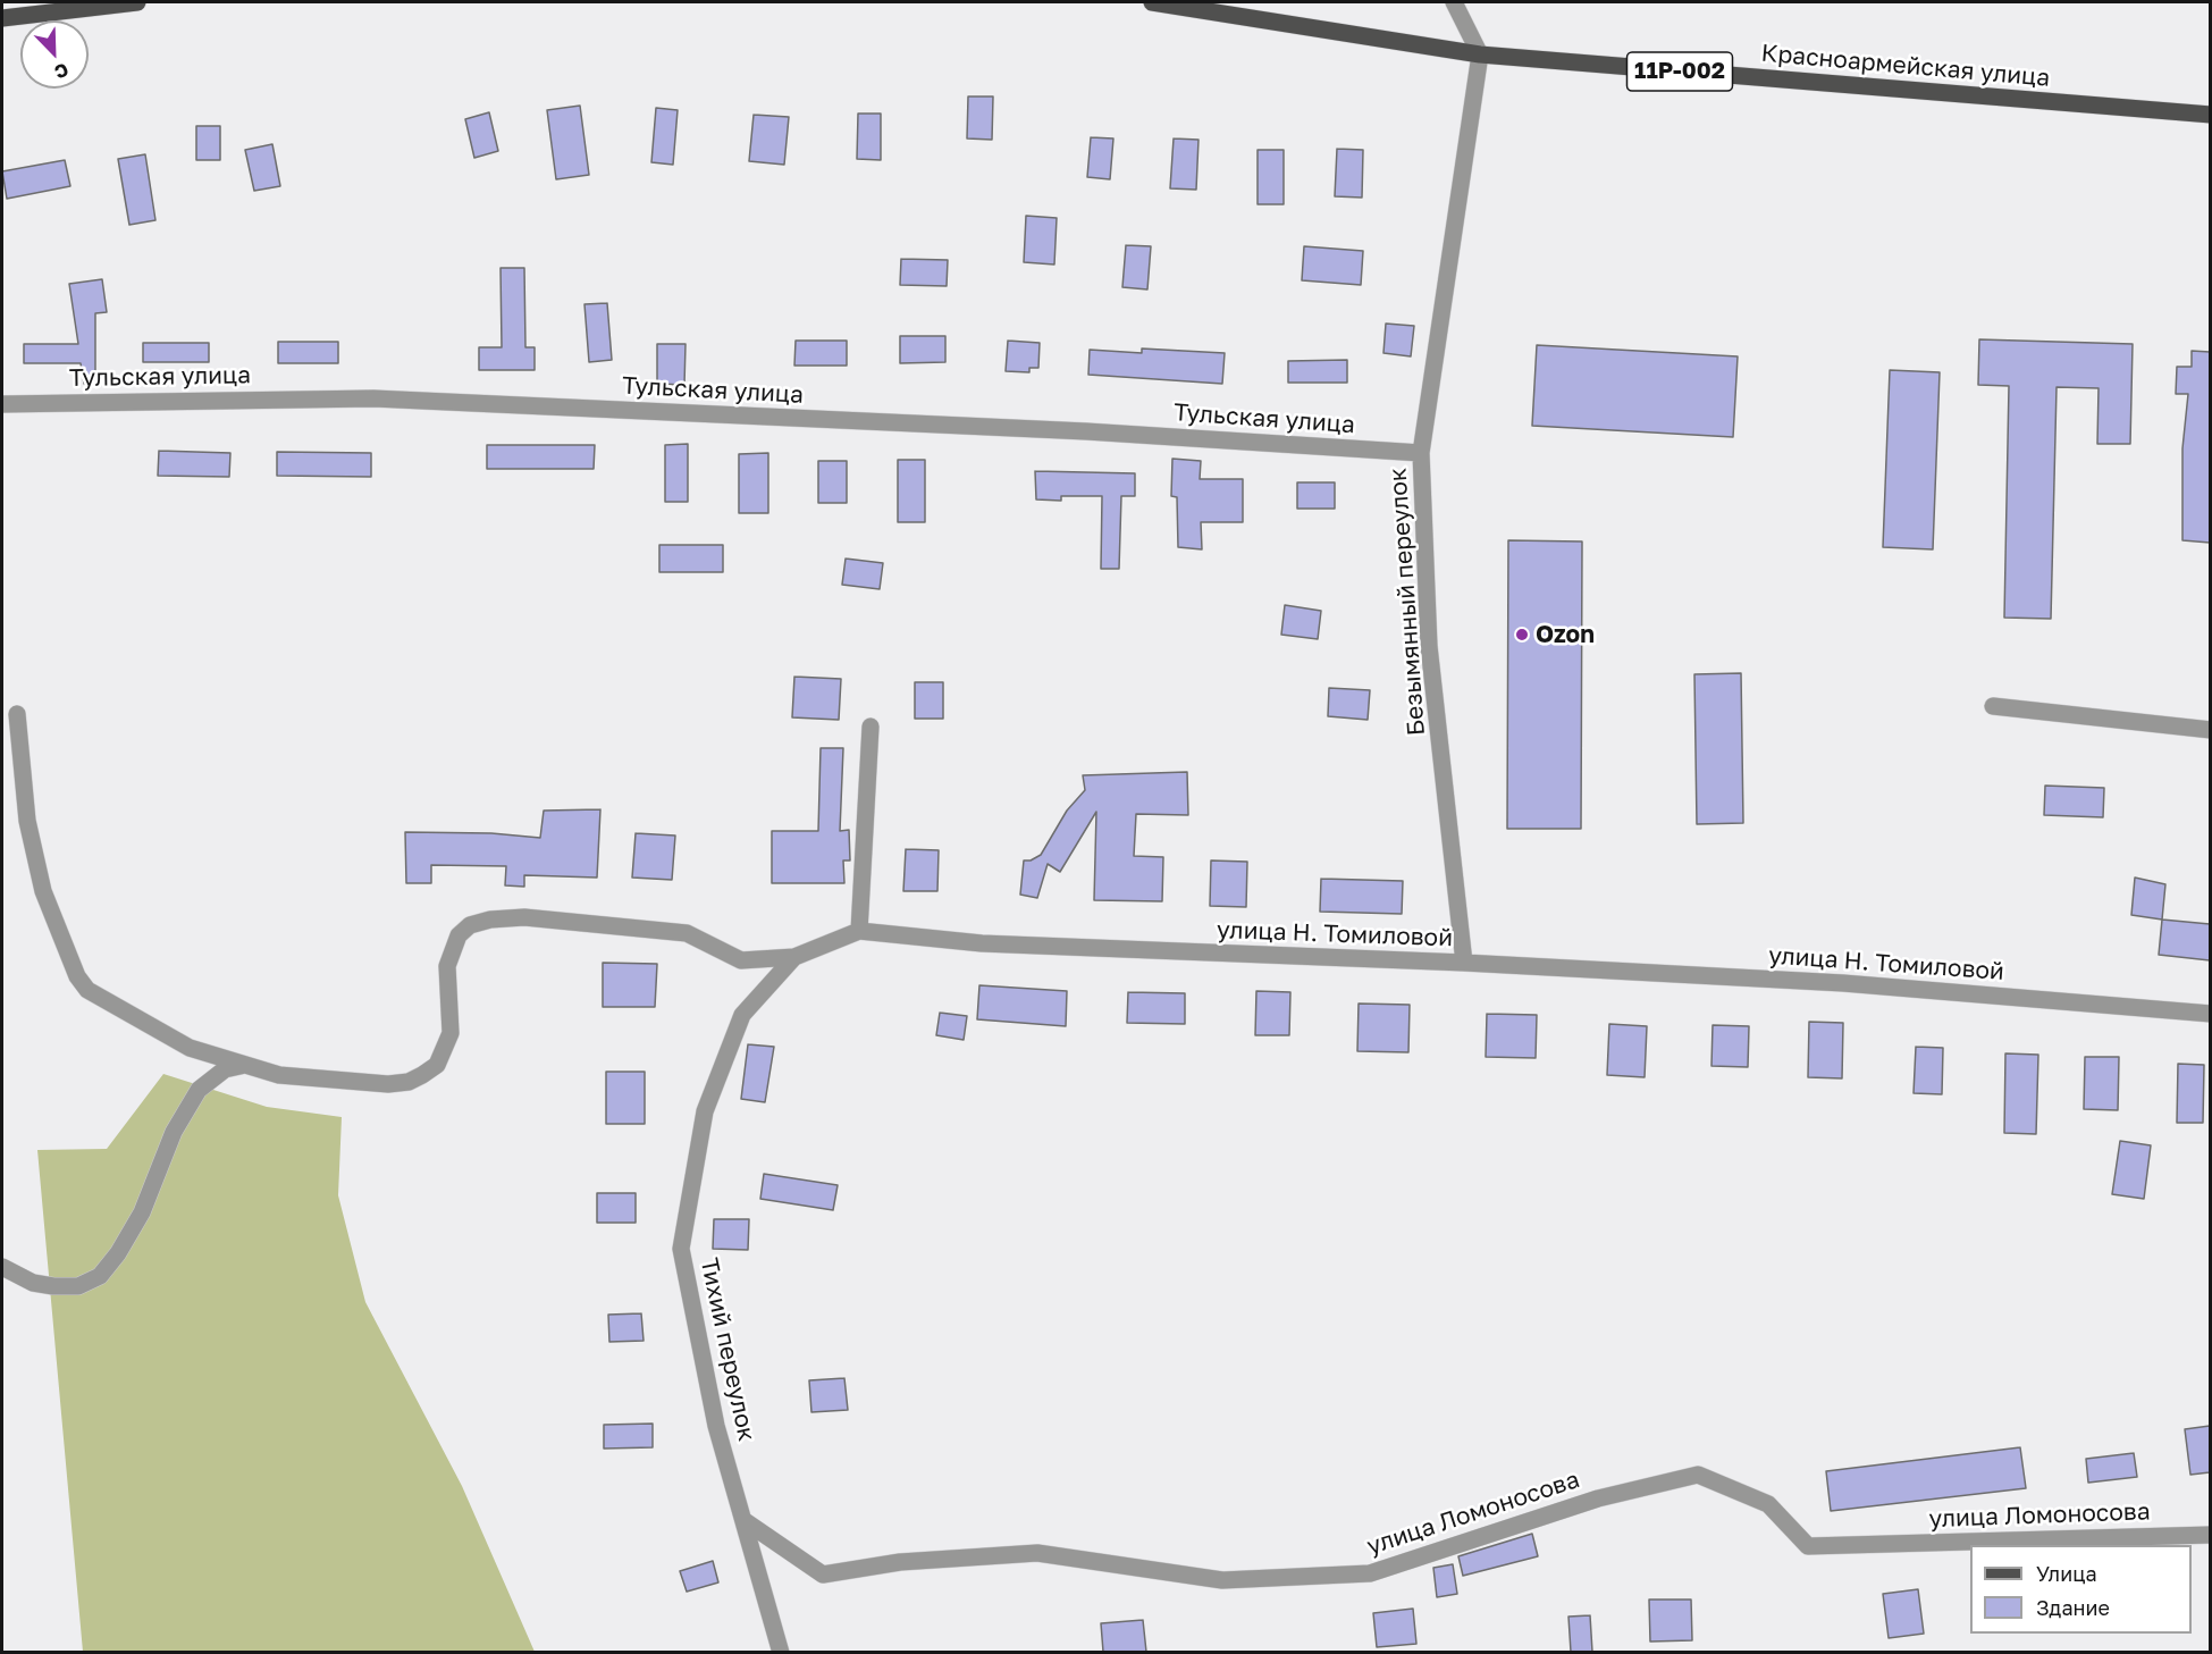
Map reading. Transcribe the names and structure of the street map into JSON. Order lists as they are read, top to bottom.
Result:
{
  "streets": {
    "main road": ["Красноармейская улица", "11Р-002"],
    "street": [
      "Тульская улица",
      "Безымянный переулок",
      "улица Н. Томиловой",
      "Тихий переулок",
      "улица Ломоносова"
    ]
  },
  "crossings": [
    ["Красноармейская улица", "Безымянный переулок"],
    ["Тульская улица", "Безымянный переулок"],
    ["Безымянный переулок", "улица Н. Томиловой"],
    ["улица Н. Томиловой", "Тихий переулок"],
    ["Тихий переулок", "улица Ломоносова"]
  ],
  "places": ["Ozon"],
  "legend": ["Улица", "Здание"],
  "north": "bottom right"
}
